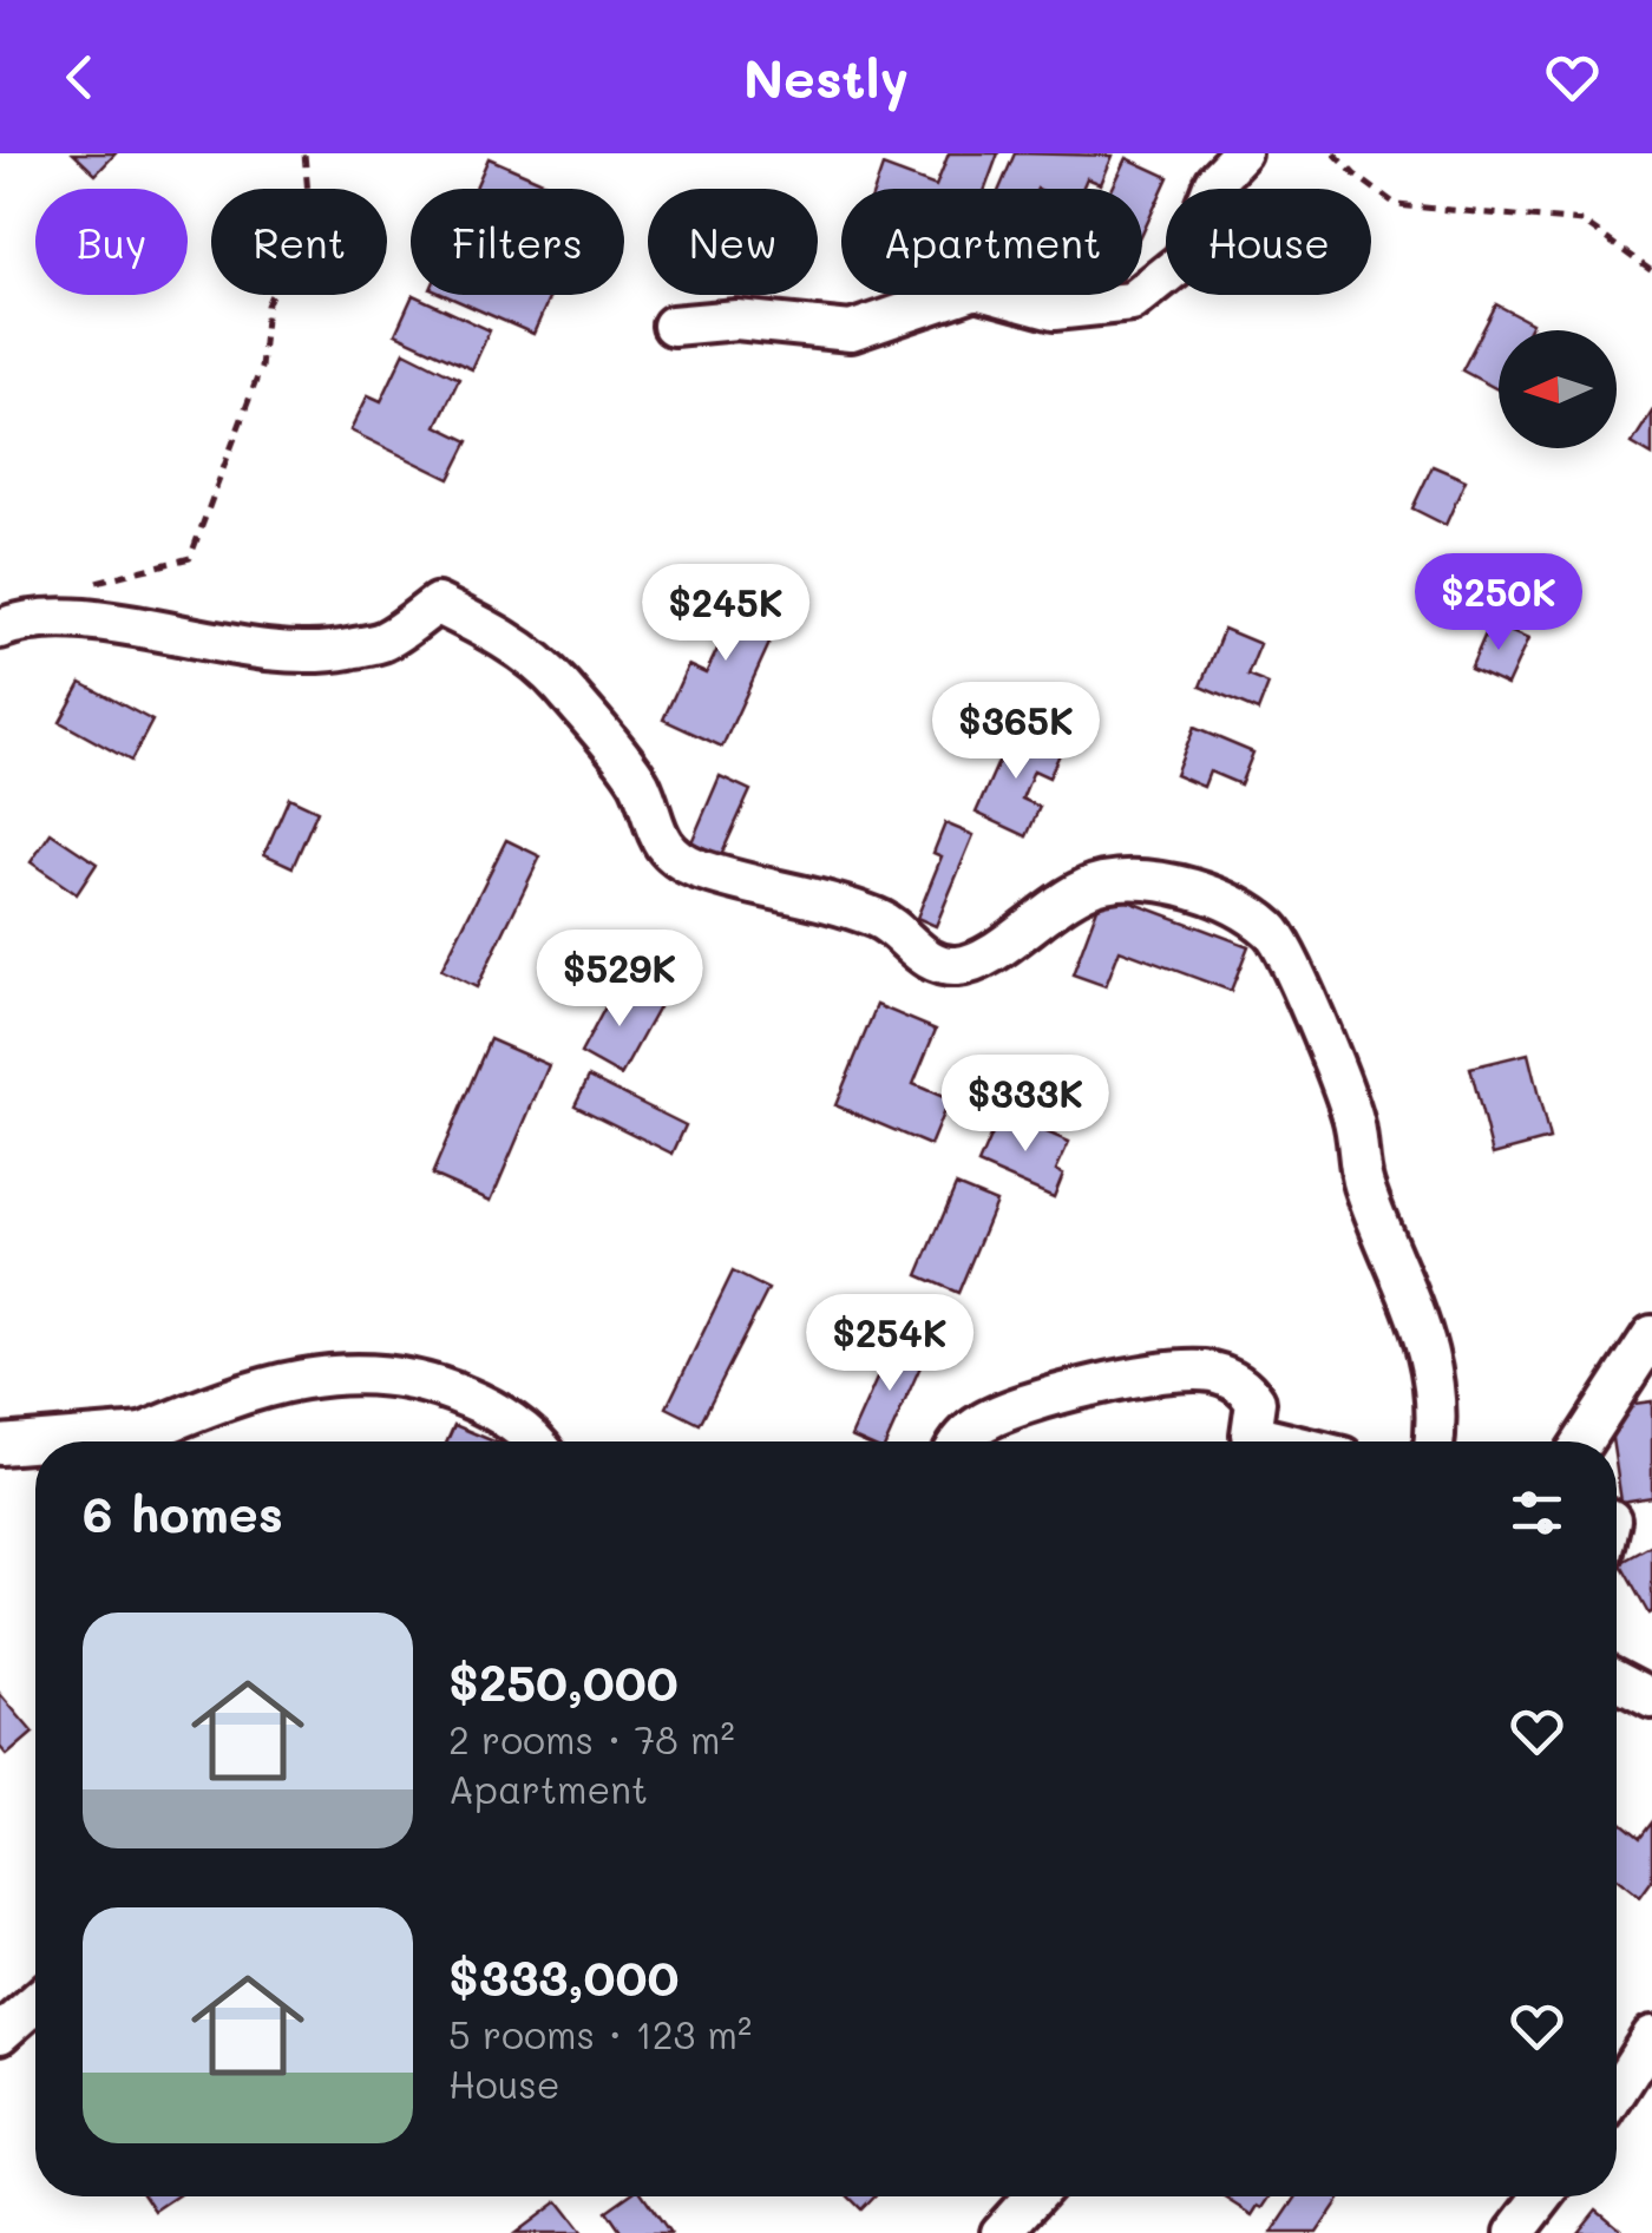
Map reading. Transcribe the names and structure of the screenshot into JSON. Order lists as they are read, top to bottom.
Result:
{
  "north": "left",
  "page": {
    "header": "Nestly",
    "chip": [
      "Buy",
      "Rent",
      "Filters",
      "New",
      "Apartment",
      "House"
    ],
    "price": [
      "$250K",
      "$245K",
      "$365K",
      "$529K",
      "$333K",
      "$254K"
    ],
    "heading": "6 homes",
    "list": [
      {
        "name": "$250,000",
        "note": "2 rooms · 78 m² · Apartment"
      },
      {
        "name": "$333,000",
        "note": "5 rooms · 123 m² · House"
      }
    ]
  }
}
